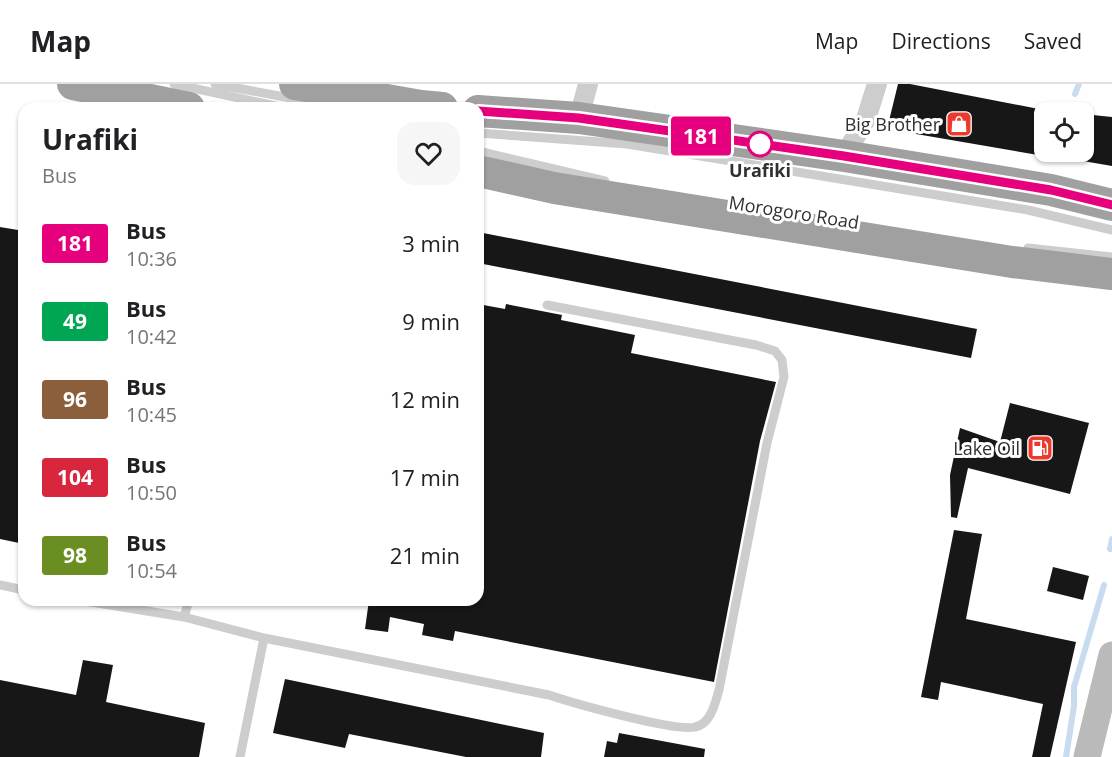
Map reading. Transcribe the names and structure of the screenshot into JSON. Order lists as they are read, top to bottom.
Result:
{
  "streets": {
    "highway": ["Morogoro Road"]
  },
  "places": {
    "shop": ["Big Brother"],
    "other": ["Urafiki"],
    "fuel station": ["Lake Oil"]
  },
  "lines": ["bus line 181"],
  "page": {
    "header": "Map",
    "nav": ["Map", "Directions", "Saved"],
    "on_map": "181",
    "heading": ["Urafiki", "Bus"],
    "list": [
      {
        "mark": "181",
        "name": "Bus",
        "note": "10:36",
        "value": "3 min"
      },
      {
        "mark": "49",
        "name": "Bus",
        "note": "10:42",
        "value": "9 min"
      },
      {
        "mark": "96",
        "name": "Bus",
        "note": "10:45",
        "value": "12 min"
      },
      {
        "mark": "104",
        "name": "Bus",
        "note": "10:50",
        "value": "17 min"
      },
      {
        "mark": "98",
        "name": "Bus",
        "note": "10:54",
        "value": "21 min"
      }
    ]
  }
}
